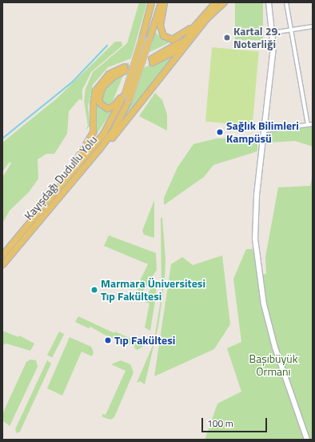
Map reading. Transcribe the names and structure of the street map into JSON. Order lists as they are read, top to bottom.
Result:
{
  "streets": {
    "main road": ["Kayışdağı Dudullu Yolu"]
  },
  "parks": ["Başıbüyük Ormanı"],
  "places": [
    "Kartal 29. Noterliği",
    "Sağlık Bilimleri Kampüsü",
    "Marmara Üniversitesi Tıp Fakültesi",
    "Tıp Fakültesi"
  ],
  "scale_bar": "100 m"
}
